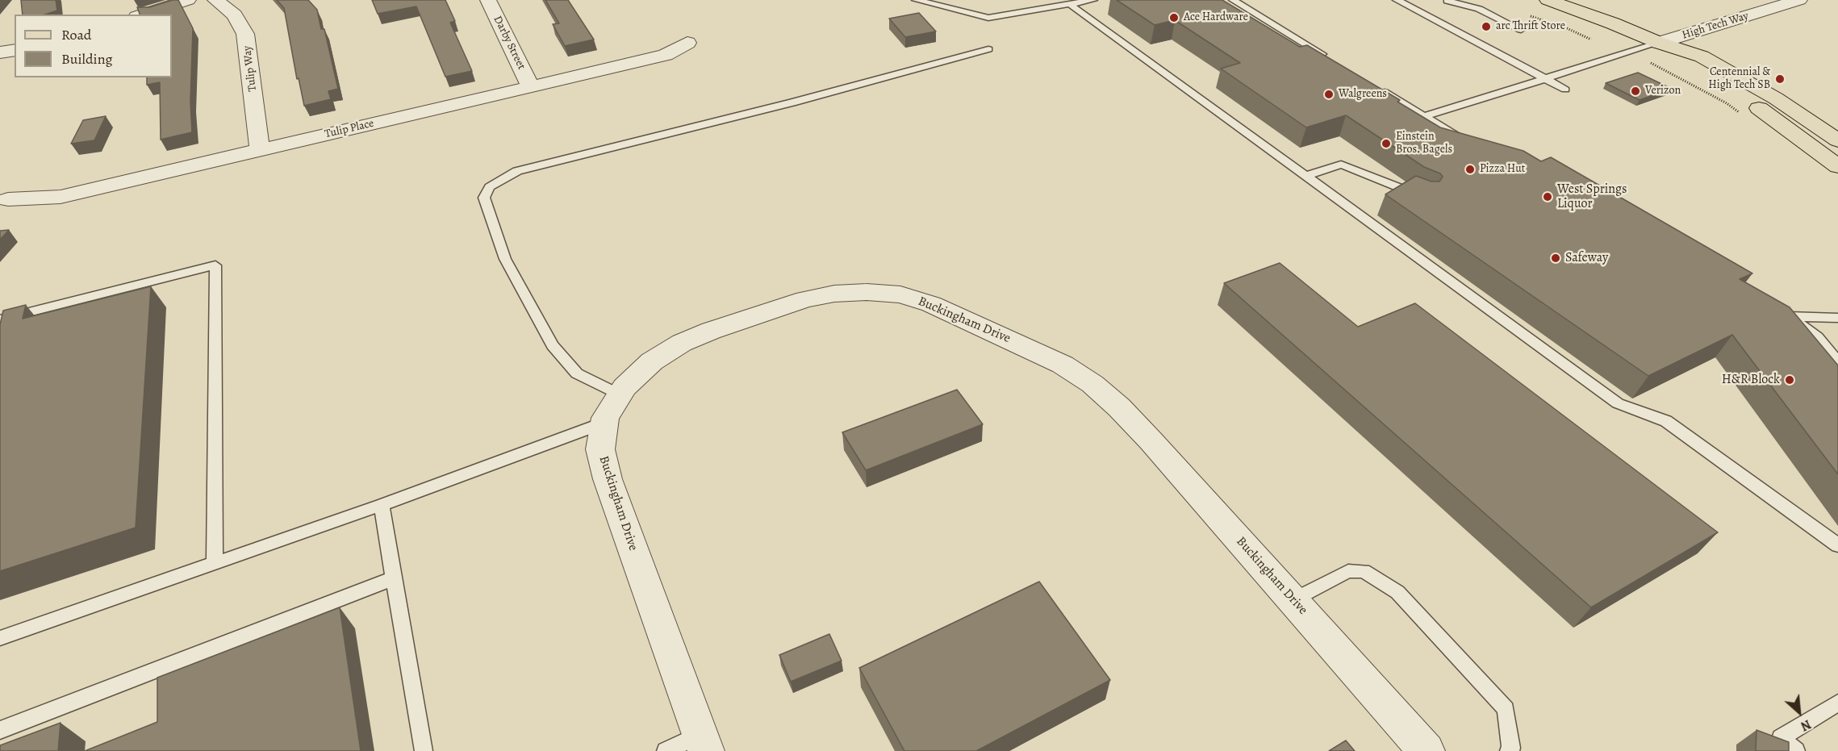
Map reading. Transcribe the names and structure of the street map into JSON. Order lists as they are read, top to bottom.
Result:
{
  "streets": {
    "street": [
      "High Tech Way",
      "Darby Street",
      "Tulip Way",
      "Tulip Place",
      "Buckingham Drive"
    ]
  },
  "crossings": [
    ["Darby Street", "Tulip Place"],
    ["Tulip Way", "Tulip Place"]
  ],
  "places": [
    "Ace Hardware",
    "arc Thrift Store",
    "Centennial & High Tech SB",
    "Verizon",
    "Walgreens",
    "Einstein Bros. Bagels",
    "Pizza Hut",
    "West Springs Liquor",
    "Safeway",
    "H&R Block"
  ],
  "legend": ["Road", "Building"],
  "north": "bottom right"
}
